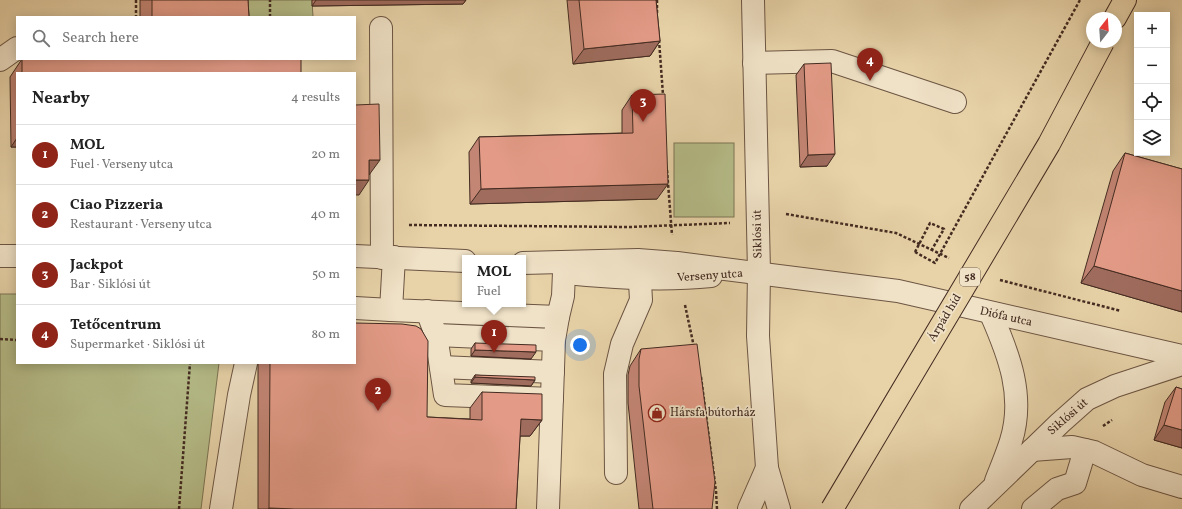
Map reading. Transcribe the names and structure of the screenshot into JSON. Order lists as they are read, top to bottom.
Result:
{
  "streets": {
    "main road": ["58", "Árpád híd"],
    "street": ["Siklósi út", "Verseny utca", "Diófa utca"]
  },
  "crossings": [
    ["Siklósi út", "Verseny utca"],
    ["Siklósi út", "Diófa utca"],
    ["Verseny utca", "Diófa utca"]
  ],
  "places": {
    "shop": ["Hársfa bútorház"]
  },
  "north": "top",
  "page": {
    "map_buttons": ["+", "−"],
    "search": "Search here",
    "pins": [
      "4",
      "3",
      "1",
      "2"
    ],
    "heading": ["Nearby", "4 results"],
    "list": [
      {
        "mark": "1",
        "name": "MOL",
        "note": "Fuel · Verseny utca",
        "value": "20 m"
      },
      {
        "mark": "2",
        "name": "Ciao Pizzeria",
        "note": "Restaurant · Verseny utca",
        "value": "40 m"
      },
      {
        "mark": "3",
        "name": "Jackpot",
        "note": "Bar · Siklósi út",
        "value": "50 m"
      },
      {
        "mark": "4",
        "name": "Tetőcentrum",
        "note": "Supermarket · Siklósi út",
        "value": "80 m"
      }
    ],
    "popup": ["MOL", "Fuel"]
  }
}
